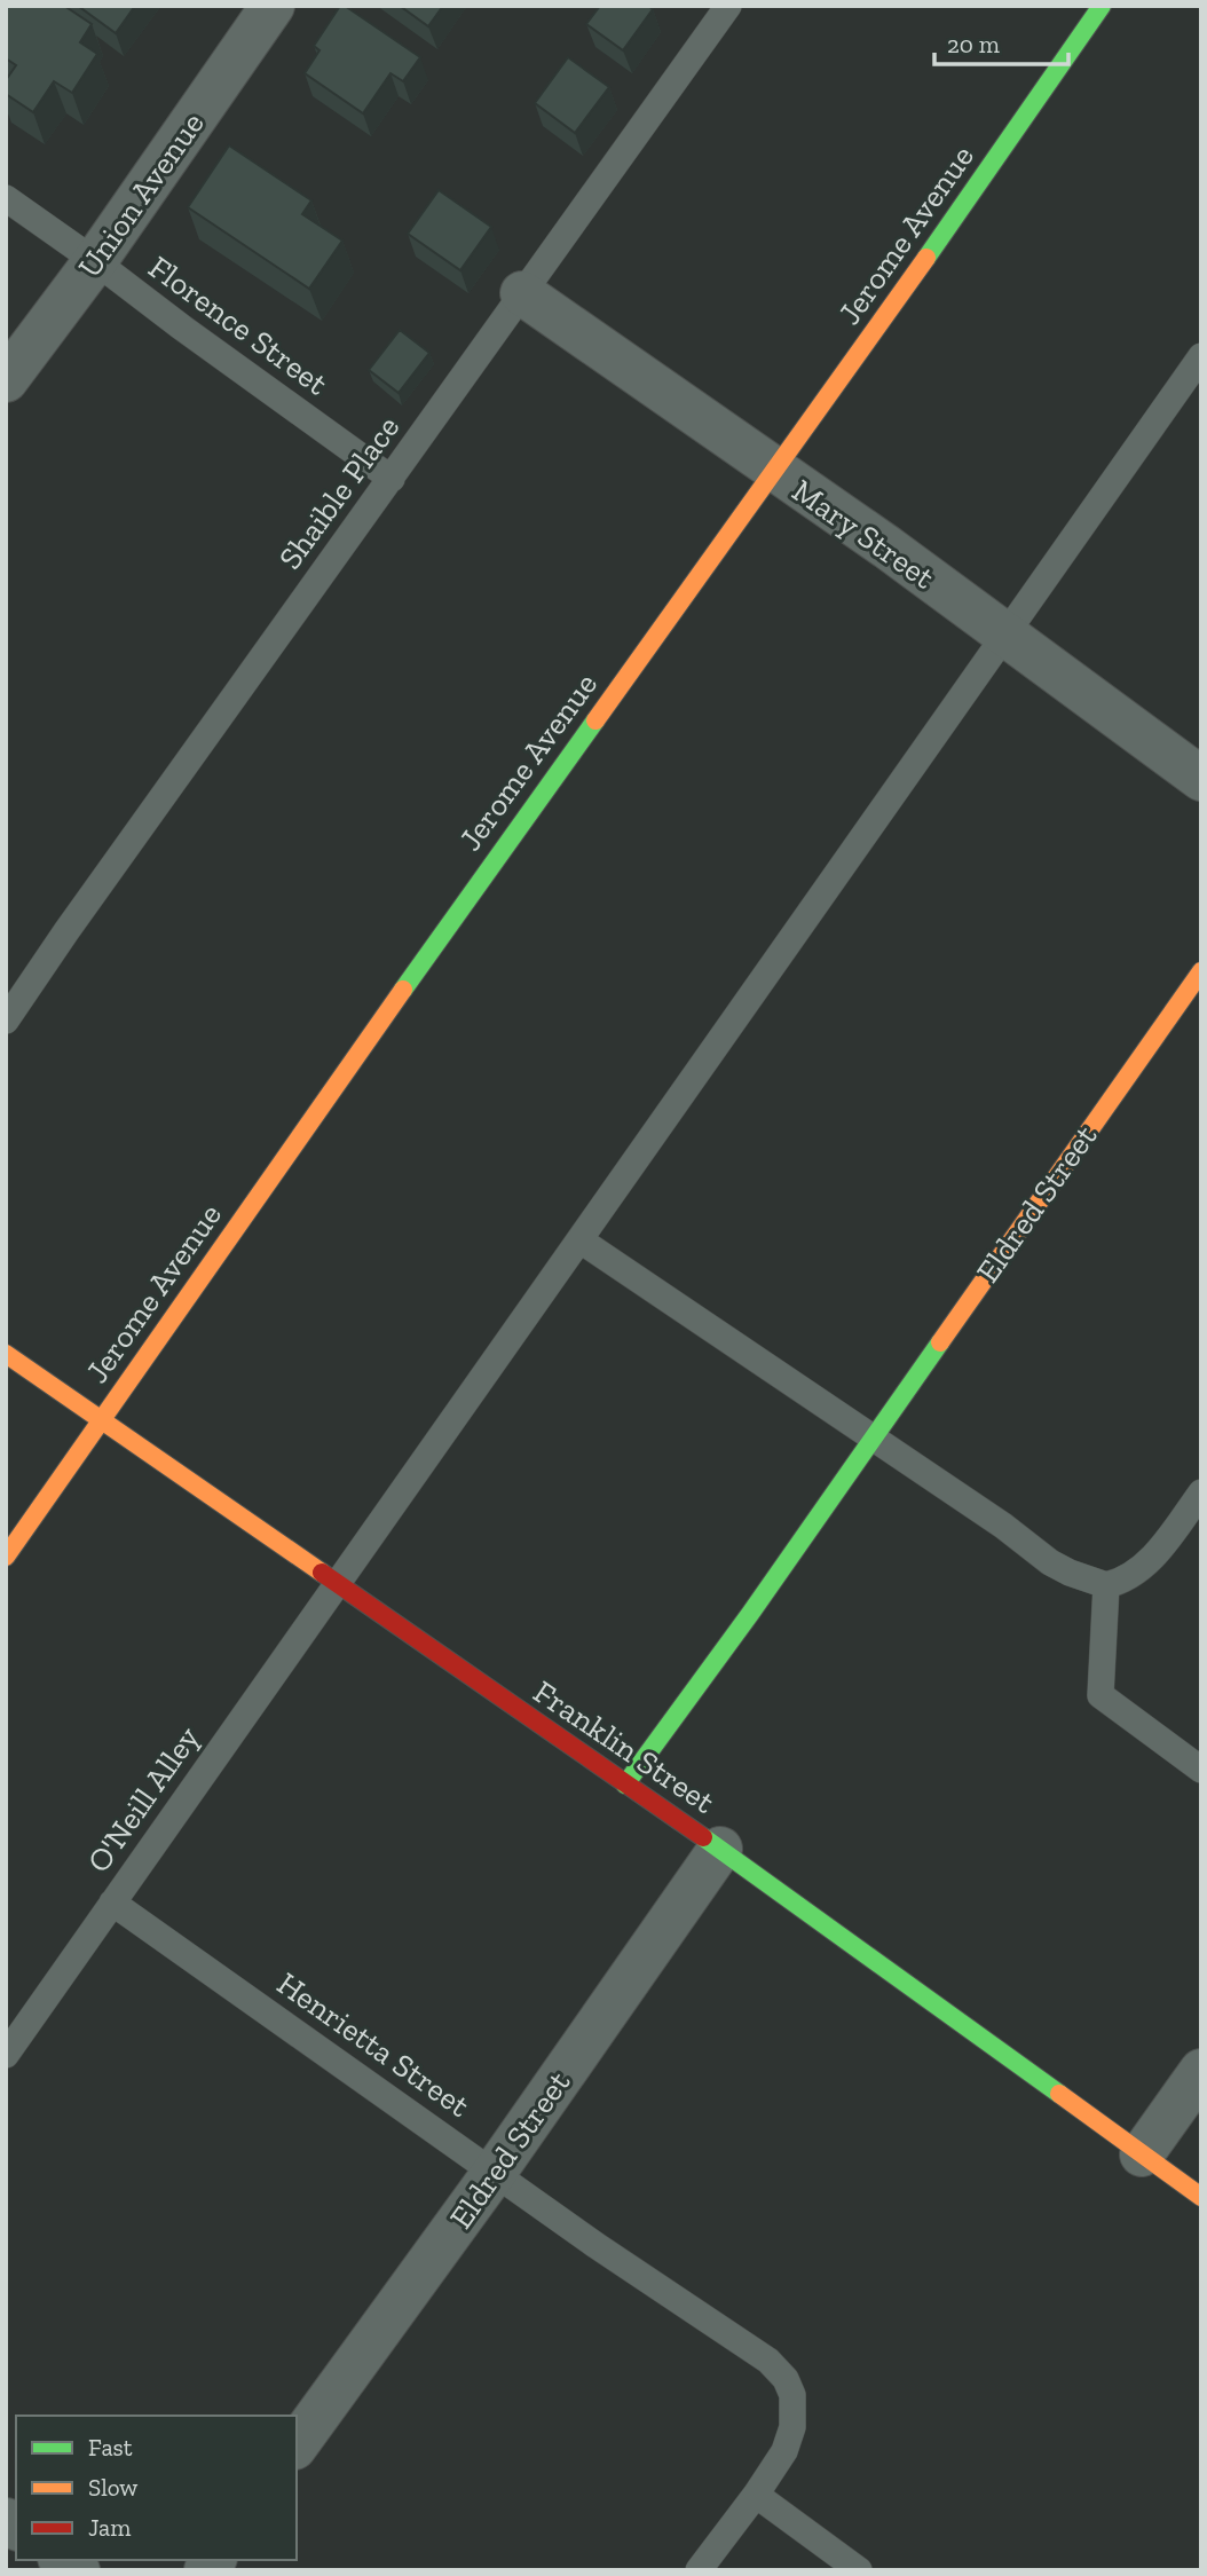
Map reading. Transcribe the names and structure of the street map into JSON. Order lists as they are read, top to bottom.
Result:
{
  "streets": {
    "street": [
      "Union Avenue",
      "Jerome Avenue",
      "Mary Street",
      "Eldred Street",
      "Franklin Street"
    ],
    "lane": [
      "Florence Street",
      "Shaible Place",
      "O'Neill Alley",
      "Henrietta Street"
    ]
  },
  "crossings": [
    ["Union Avenue", "Florence Street"],
    ["Jerome Avenue", "Mary Street"],
    ["Jerome Avenue", "Franklin Street"],
    ["Florence Street", "Shaible Place"],
    ["Shaible Place", "Mary Street"],
    ["Mary Street", "O'Neill Alley"],
    ["Eldred Street", "Franklin Street"],
    ["Eldred Street", "Henrietta Street"],
    ["Franklin Street", "O'Neill Alley"],
    ["O'Neill Alley", "Henrietta Street"]
  ],
  "legend": ["Fast", "Slow", "Jam"],
  "scale_bar": "20 m"
}
